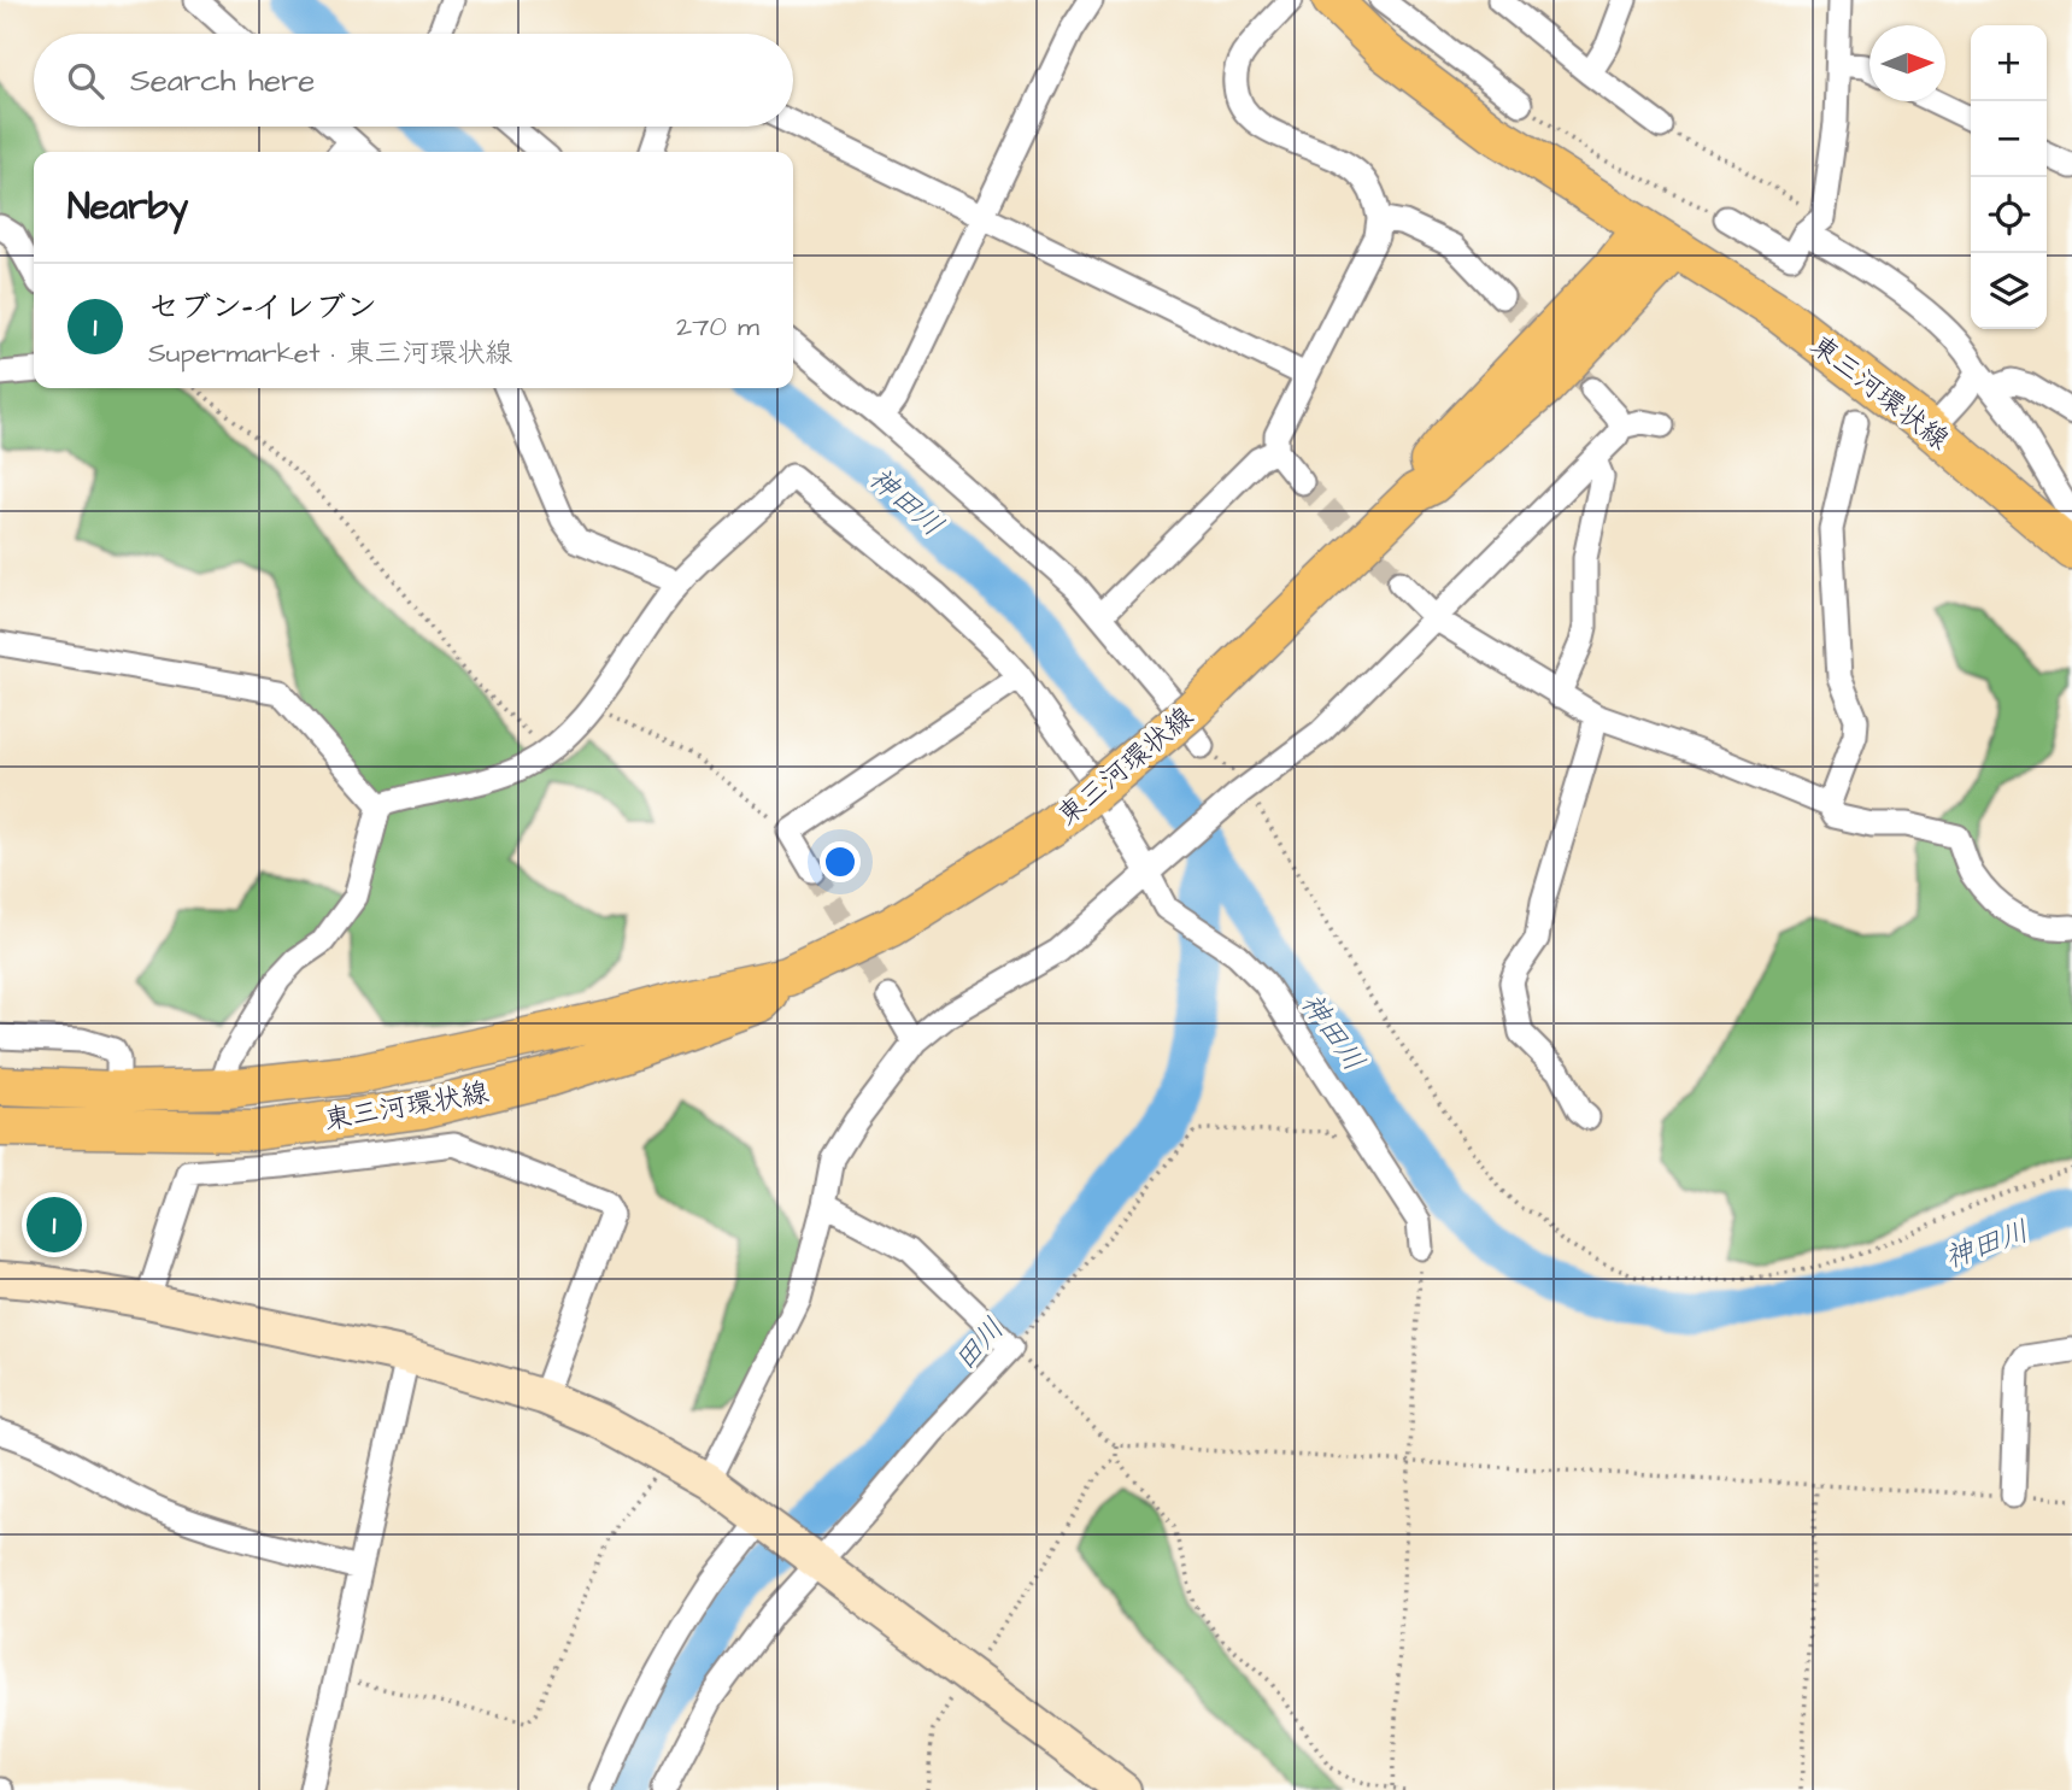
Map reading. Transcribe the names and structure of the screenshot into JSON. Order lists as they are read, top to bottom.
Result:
{
  "streets": {
    "main road": ["東三河環状線"]
  },
  "water": ["神田川", "田川"],
  "north": "right",
  "page": {
    "map_buttons": ["+", "−"],
    "search": "Search here",
    "heading": "Nearby",
    "list": [
      {
        "mark": "1",
        "name": "セブン-イレブン",
        "note": "Supermarket · 東三河環状線",
        "value": "270 m"
      }
    ],
    "pins": "1"
  }
}
